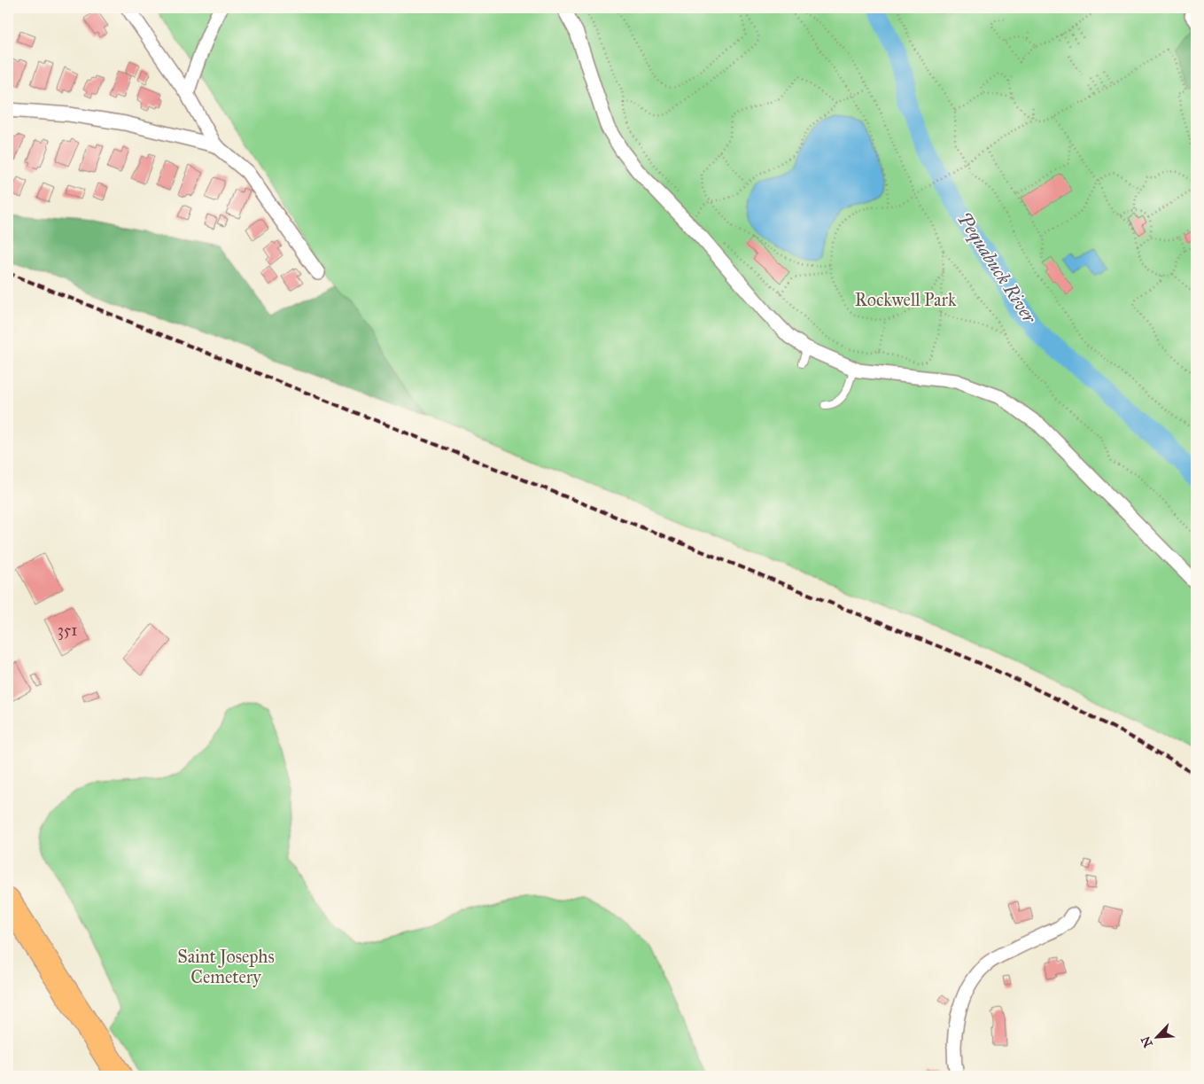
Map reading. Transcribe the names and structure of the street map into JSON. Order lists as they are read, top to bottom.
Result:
{
  "water": ["Pequabuck River"],
  "parks": ["Rockwell Park", "Saint Josephs Cemetery"],
  "house_numbers": ["351"],
  "north": "bottom left"
}
